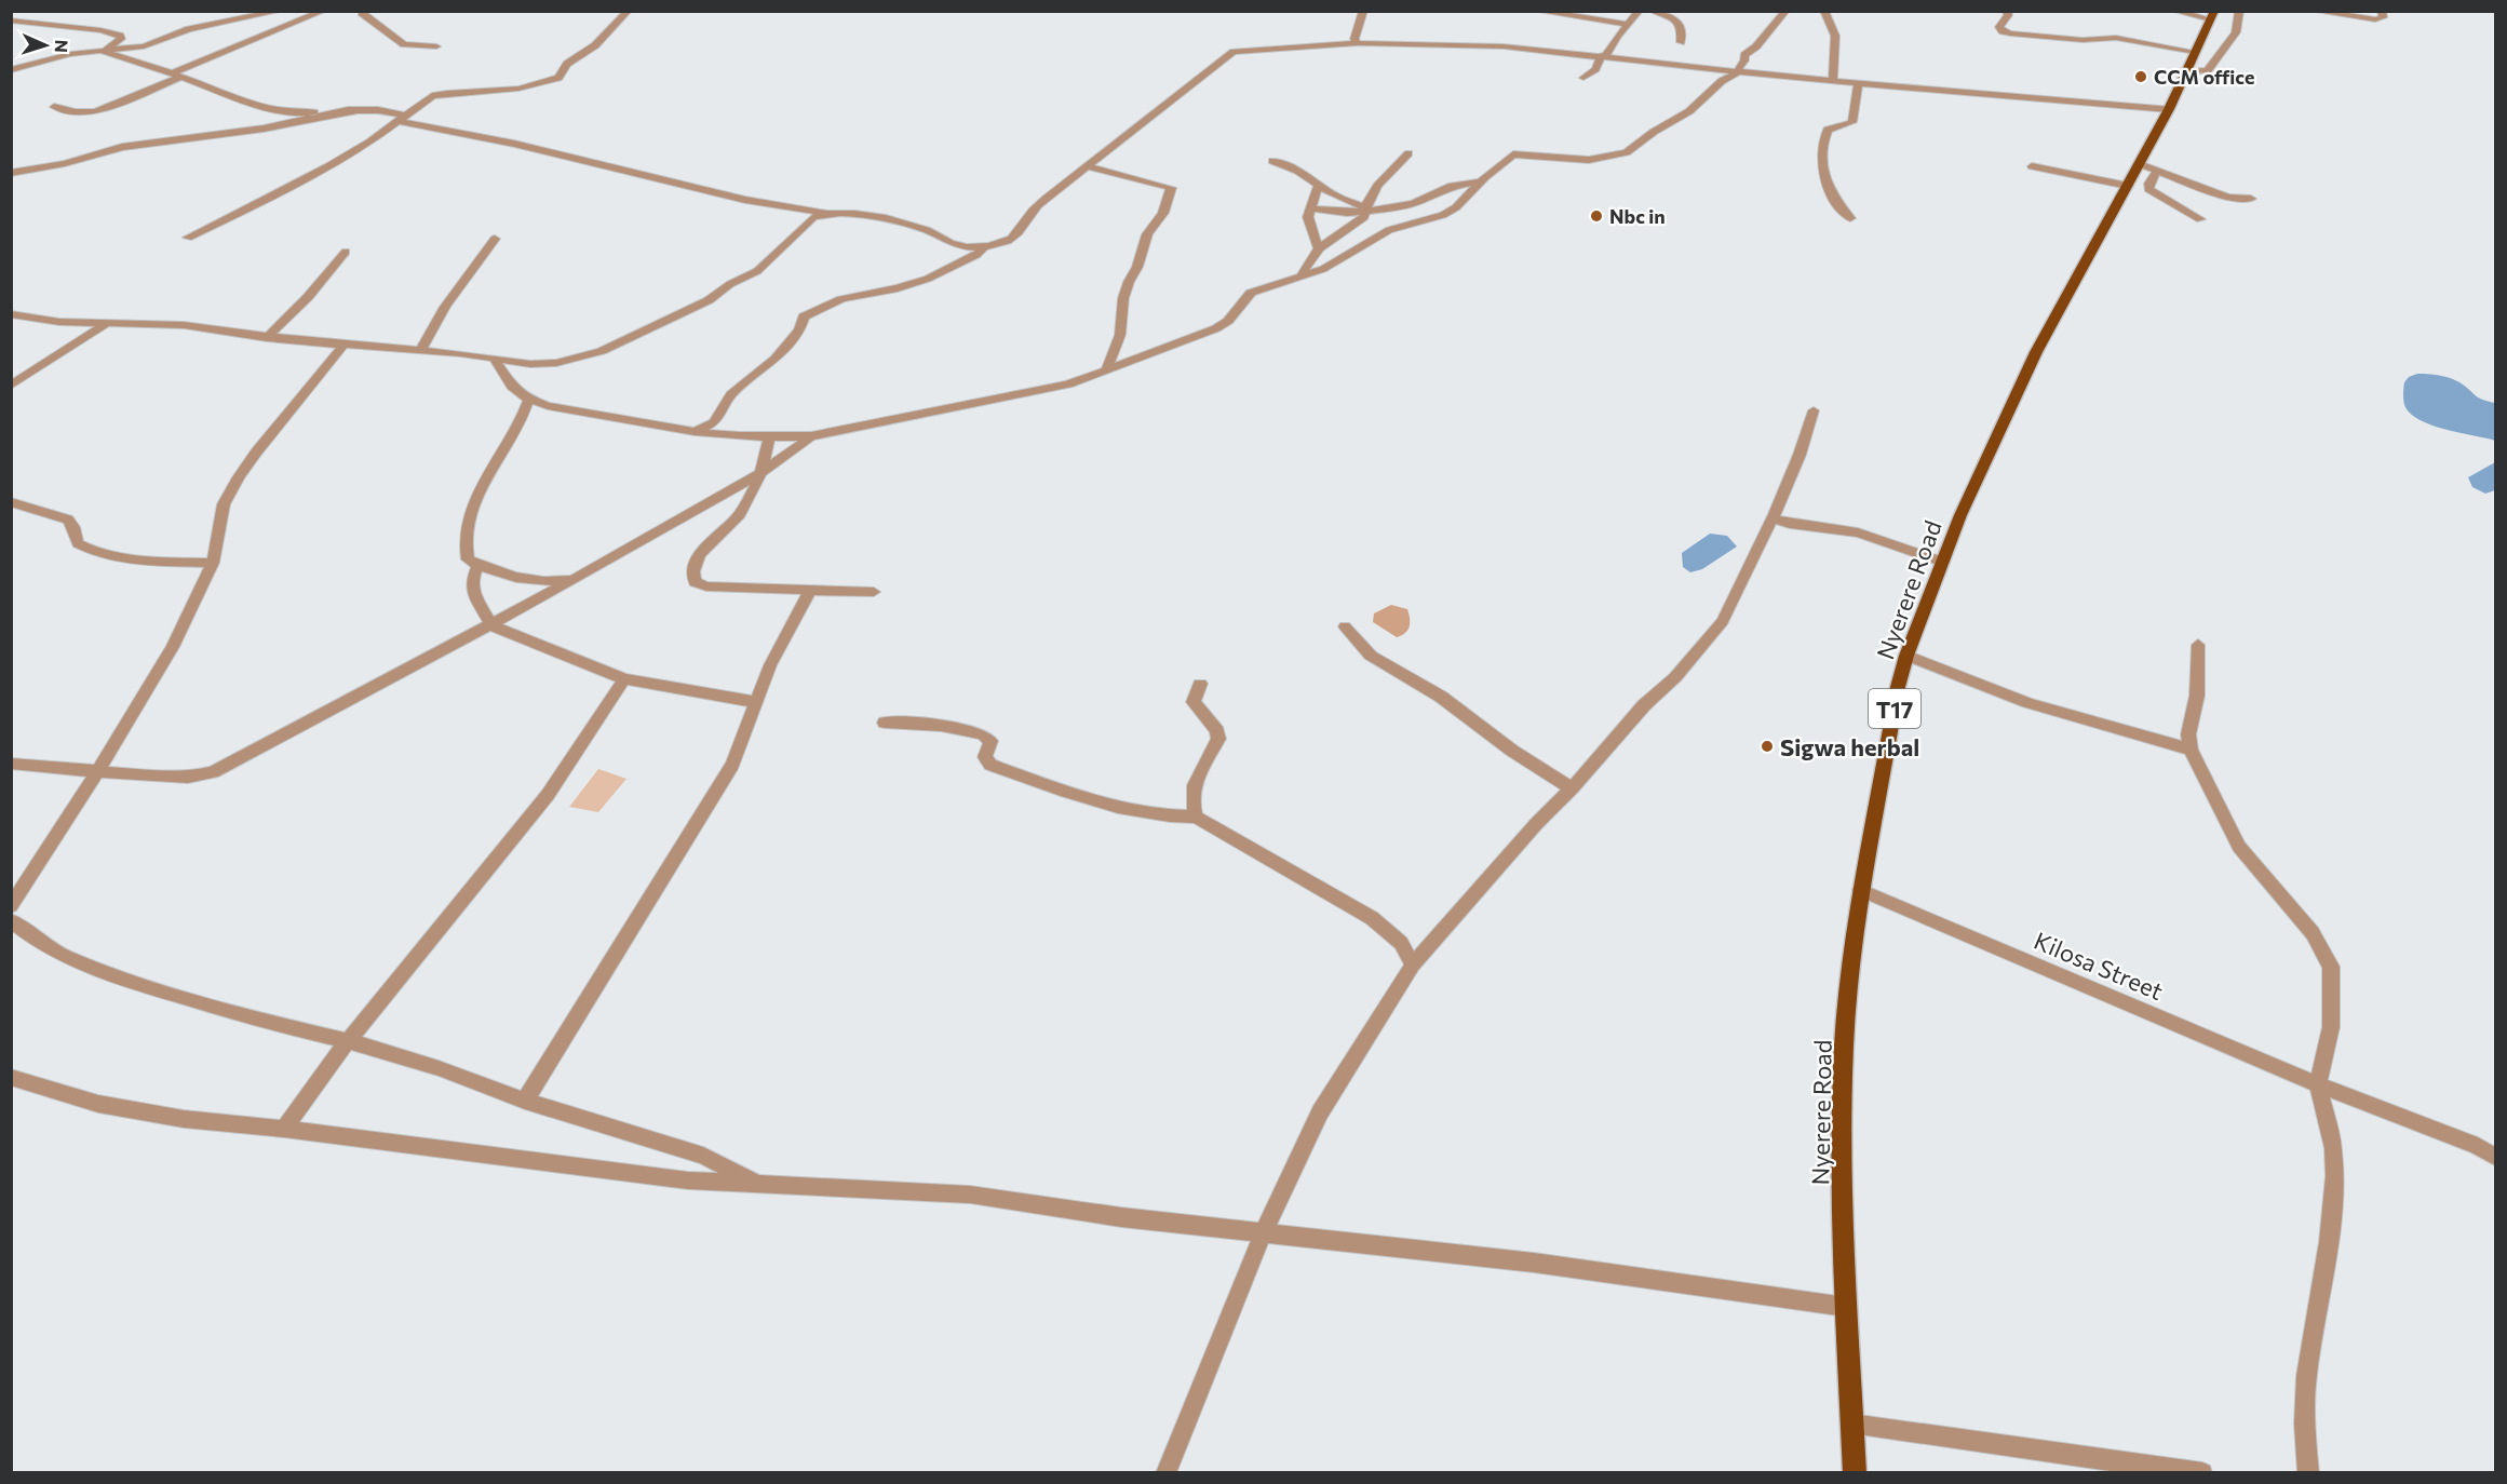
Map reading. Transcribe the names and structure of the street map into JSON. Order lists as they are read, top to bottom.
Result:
{
  "streets": {
    "main road": ["Nyerere Road", "T17"],
    "street": ["Kilosa Street"]
  },
  "crossings": [
    ["Nyerere Road", "Kilosa Street"]
  ],
  "places": ["CCM office", "Nbc in", "Sigwa herbal"],
  "north": "right"
}
